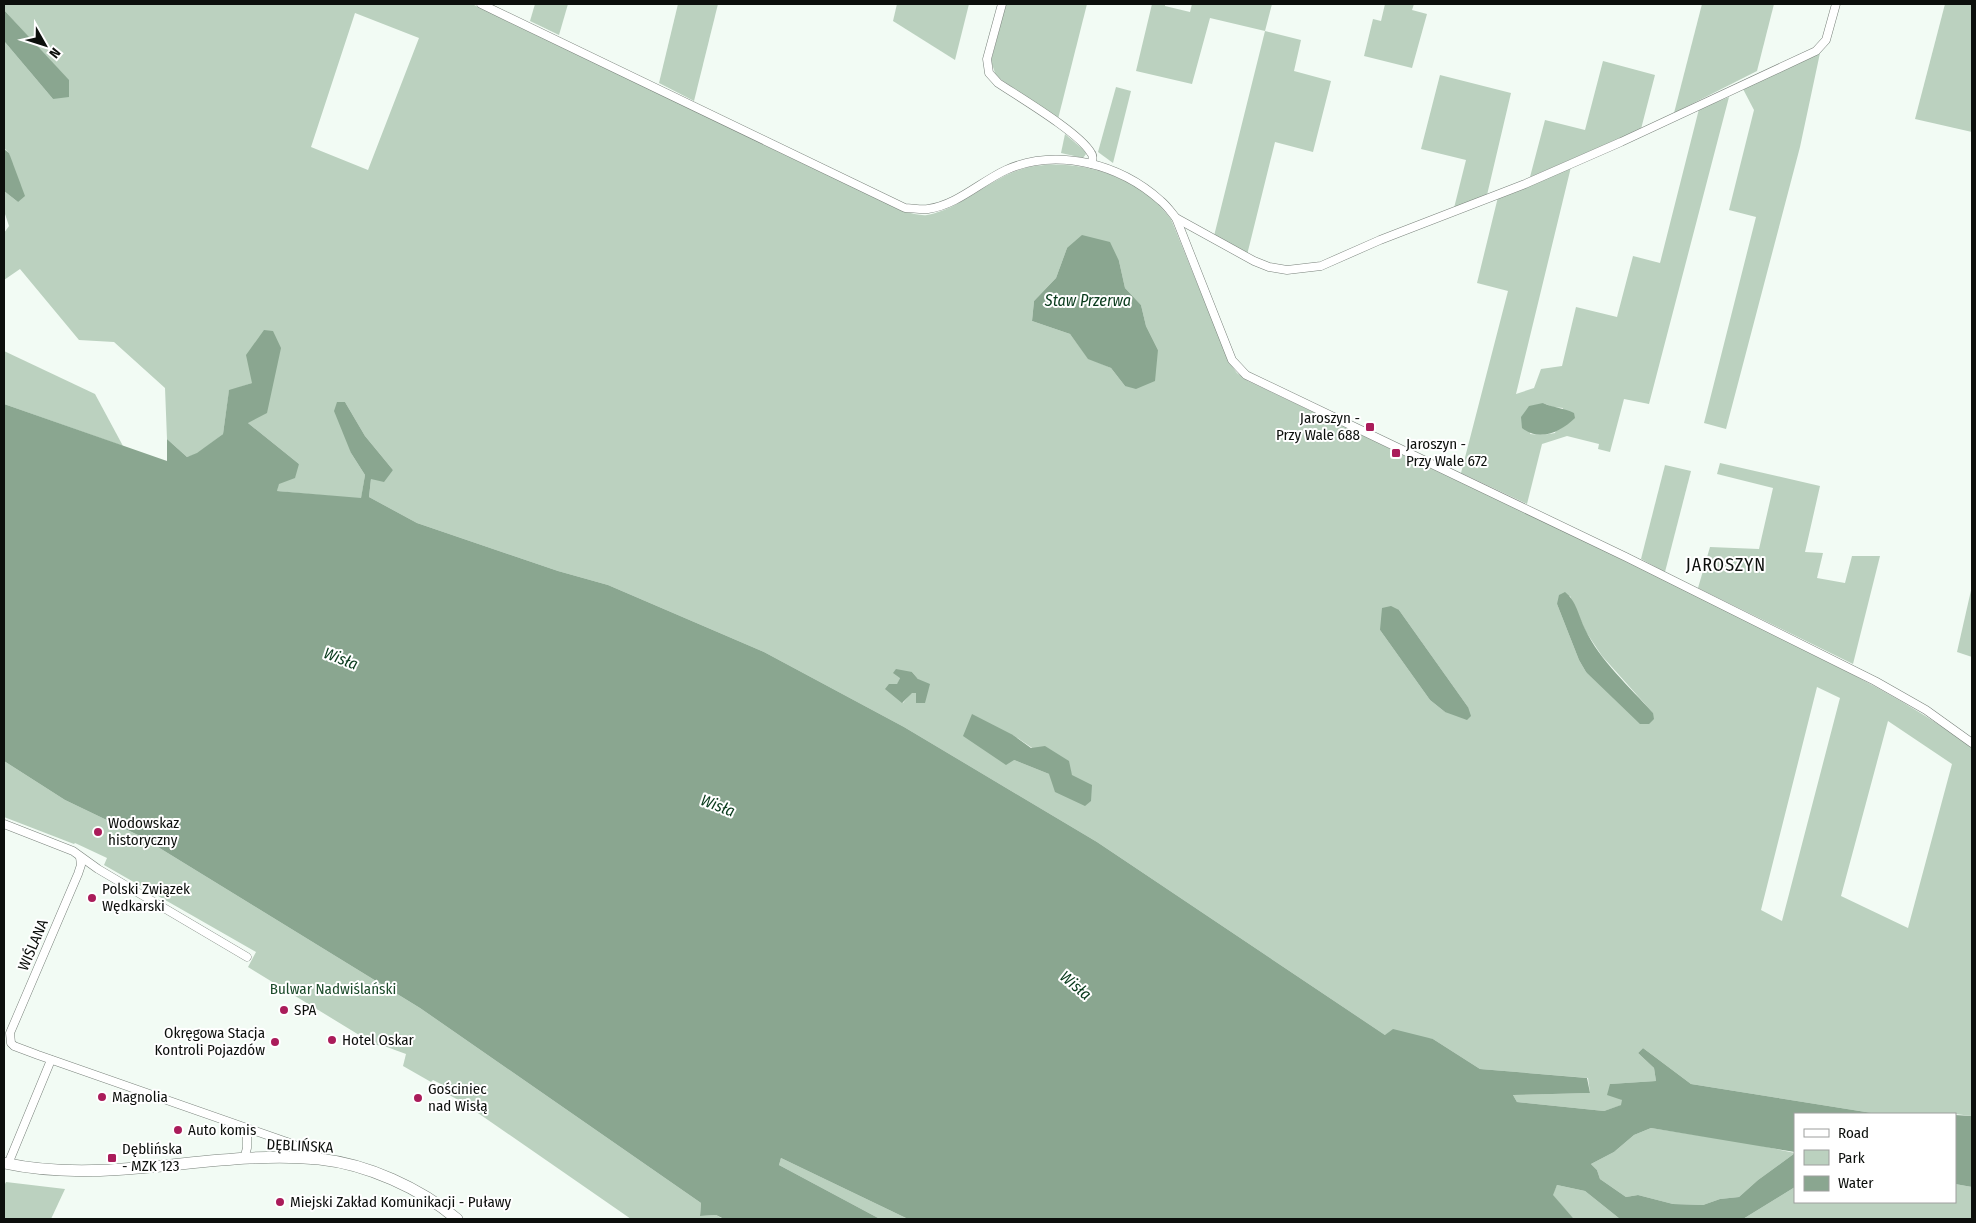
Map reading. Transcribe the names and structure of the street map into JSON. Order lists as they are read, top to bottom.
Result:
{
  "streets": {
    "main road": ["DĘBLIŃSKA"],
    "street": ["WIŚLANA"]
  },
  "districts": ["JAROSZYN"],
  "water": ["Staw Przerwa", "Wisła"],
  "parks": ["Bulwar Nadwiślański"],
  "places": {
    "transit": ["Jaroszyn - Przy Wale 688", "Jaroszyn - Przy Wale 672", "Dęblińska - MZK 123"],
    "other": [
      "Wodowskaz historyczny",
      "Polski Związek Wędkarski",
      "SPA",
      "Hotel Oskar",
      "Okręgowa Stacja Kontroli Pojazdów",
      "Magnolia",
      "Gościniec nad Wisłą",
      "Auto komis",
      "Miejski Zakład Komunikacji - Puławy"
    ]
  },
  "legend": ["Road", "Park", "Water"],
  "north": "bottom right"
}
